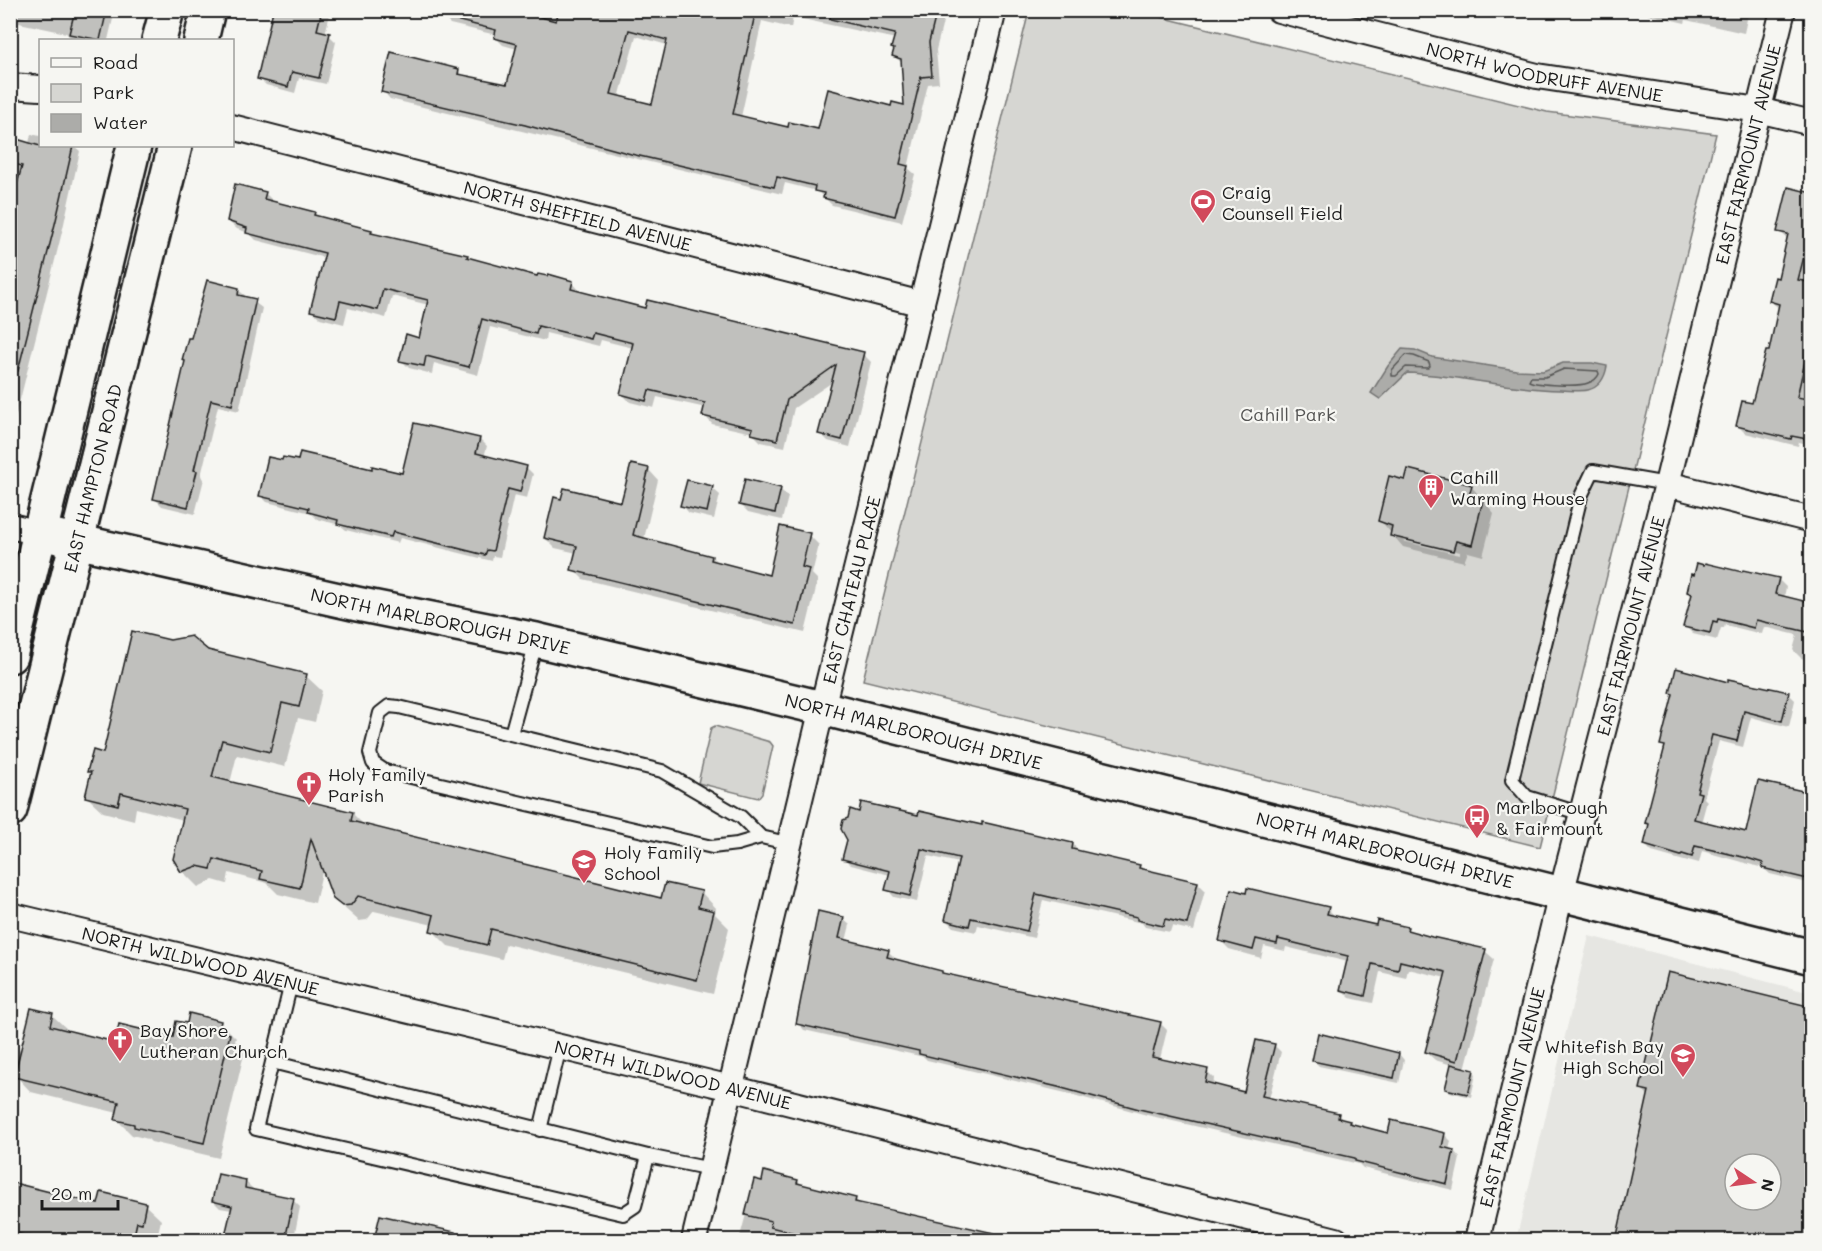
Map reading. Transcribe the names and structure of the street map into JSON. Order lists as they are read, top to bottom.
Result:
{
  "streets": {
    "street": [
      "NORTH WOODRUFF AVENUE",
      "EAST FAIRMOUNT AVENUE",
      "NORTH SHEFFIELD AVENUE",
      "EAST HAMPTON ROAD",
      "EAST CHATEAU PLACE",
      "NORTH MARLBOROUGH DRIVE",
      "NORTH WILDWOOD AVENUE"
    ]
  },
  "crossings": [
    ["NORTH WOODRUFF AVENUE", "EAST FAIRMOUNT AVENUE"],
    ["EAST FAIRMOUNT AVENUE", "NORTH MARLBOROUGH DRIVE"],
    ["NORTH SHEFFIELD AVENUE", "EAST CHATEAU PLACE"],
    ["EAST HAMPTON ROAD", "NORTH MARLBOROUGH DRIVE"],
    ["EAST CHATEAU PLACE", "NORTH MARLBOROUGH DRIVE"],
    ["EAST CHATEAU PLACE", "NORTH WILDWOOD AVENUE"]
  ],
  "parks": ["Cahill Park"],
  "places": {
    "sports": ["Craig Counsell Field"],
    "building": ["Cahill Warming House"],
    "church": ["Holy Family Parish", "Bay Shore Lutheran Church"],
    "bus stop": ["Marlborough & Fairmount"],
    "school or university": ["Holy Family School", "Whitefish Bay High School"]
  },
  "legend": ["Road", "Park", "Water"],
  "scale_bar": "20 m",
  "north": "right"
}
